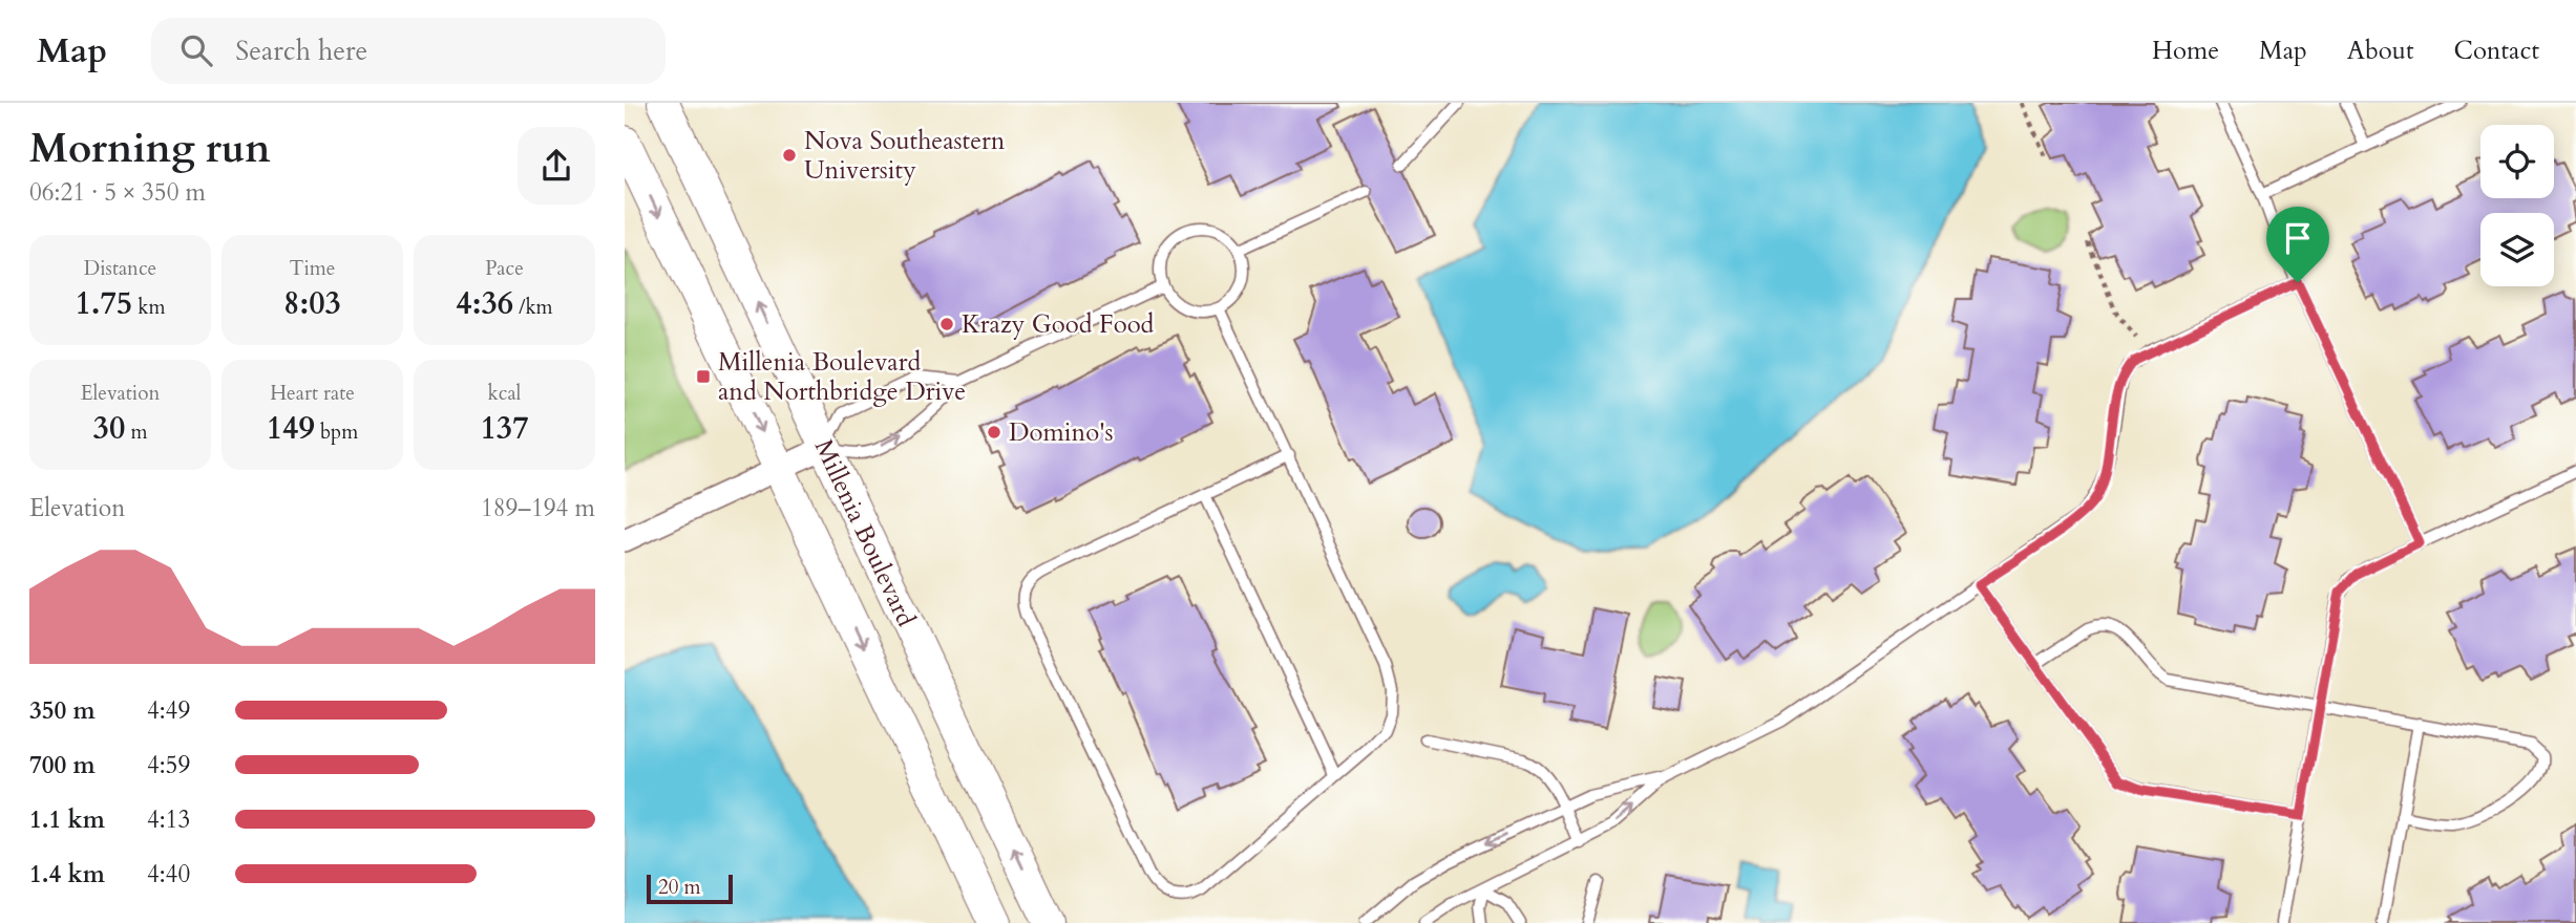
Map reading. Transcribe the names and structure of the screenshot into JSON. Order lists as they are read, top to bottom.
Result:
{
  "streets": {
    "street": ["Millenia Boulevard"]
  },
  "places": {
    "other": ["Nova Southeastern University", "Krazy Good Food", "Domino's"],
    "transit": ["Millenia Boulevard and Northbridge Drive"]
  },
  "scale_bar": "20 m",
  "page": {
    "header": "Map",
    "search": "Search here",
    "nav": [
      "Home",
      "Map",
      "About",
      "Contact"
    ],
    "heading": ["Morning run", "06:21 · 5 × 350 m"],
    "stats": [
      ["Distance", "1.75 km"],
      ["Time", "8:03"],
      ["Pace", "4:36 /km"],
      ["Elevation", "30 m"],
      ["Heart rate", "149 bpm"],
      ["kcal", "137"]
    ],
    "chart": ["Elevation", "189–194 m"],
    "list": [
      {
        "name": "350 m",
        "note": "4:49"
      },
      {
        "name": "700 m",
        "note": "4:59"
      },
      {
        "name": "1.1 km",
        "note": "4:13"
      },
      {
        "name": "1.4 km",
        "note": "4:40"
      }
    ],
    "scale": "20 m"
  }
}
